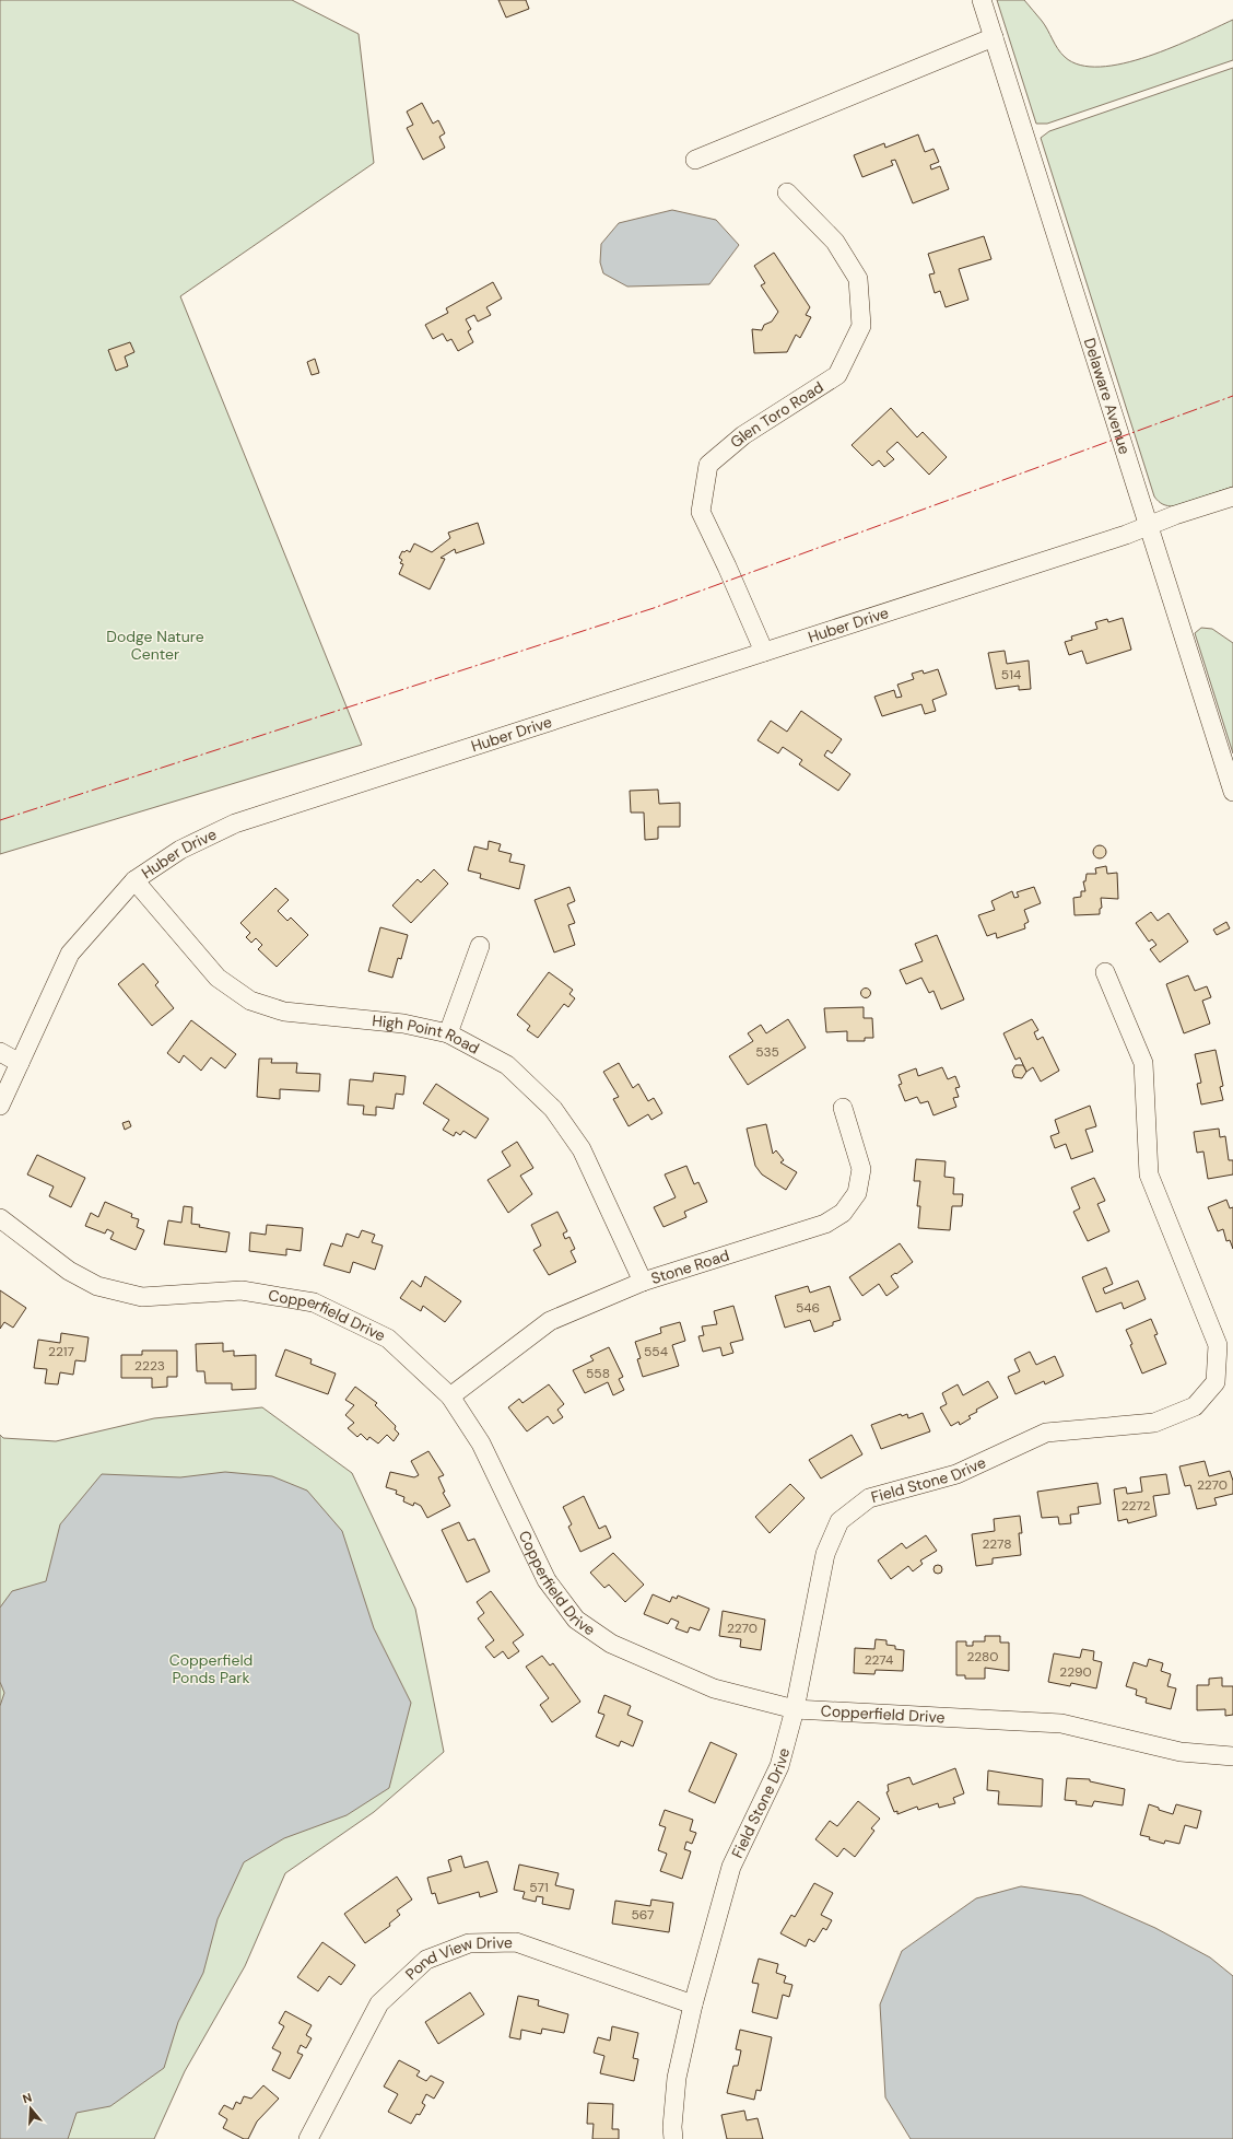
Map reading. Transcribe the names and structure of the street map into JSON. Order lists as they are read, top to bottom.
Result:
{
  "streets": {
    "street": [
      "Delaware Avenue",
      "Glen Toro Road",
      "Huber Drive",
      "High Point Road",
      "Stone Road",
      "Copperfield Drive",
      "Field Stone Drive",
      "Pond View Drive"
    ]
  },
  "crossings": [
    ["Delaware Avenue", "Huber Drive"],
    ["Glen Toro Road", "Huber Drive"],
    ["Huber Drive", "High Point Road"],
    ["High Point Road", "Stone Road"],
    ["Stone Road", "Copperfield Drive"],
    ["Copperfield Drive", "Field Stone Drive"],
    ["Field Stone Drive", "Pond View Drive"]
  ],
  "parks": ["Dodge Nature Center", "Copperfield Ponds Park"],
  "house_numbers": [
    "514",
    "535",
    "546",
    "2217",
    "554",
    "2223",
    "558",
    "2270",
    "2272",
    "2278",
    "2270",
    "2280",
    "2274",
    "2290",
    "571",
    "567"
  ],
  "north": "top"
}
